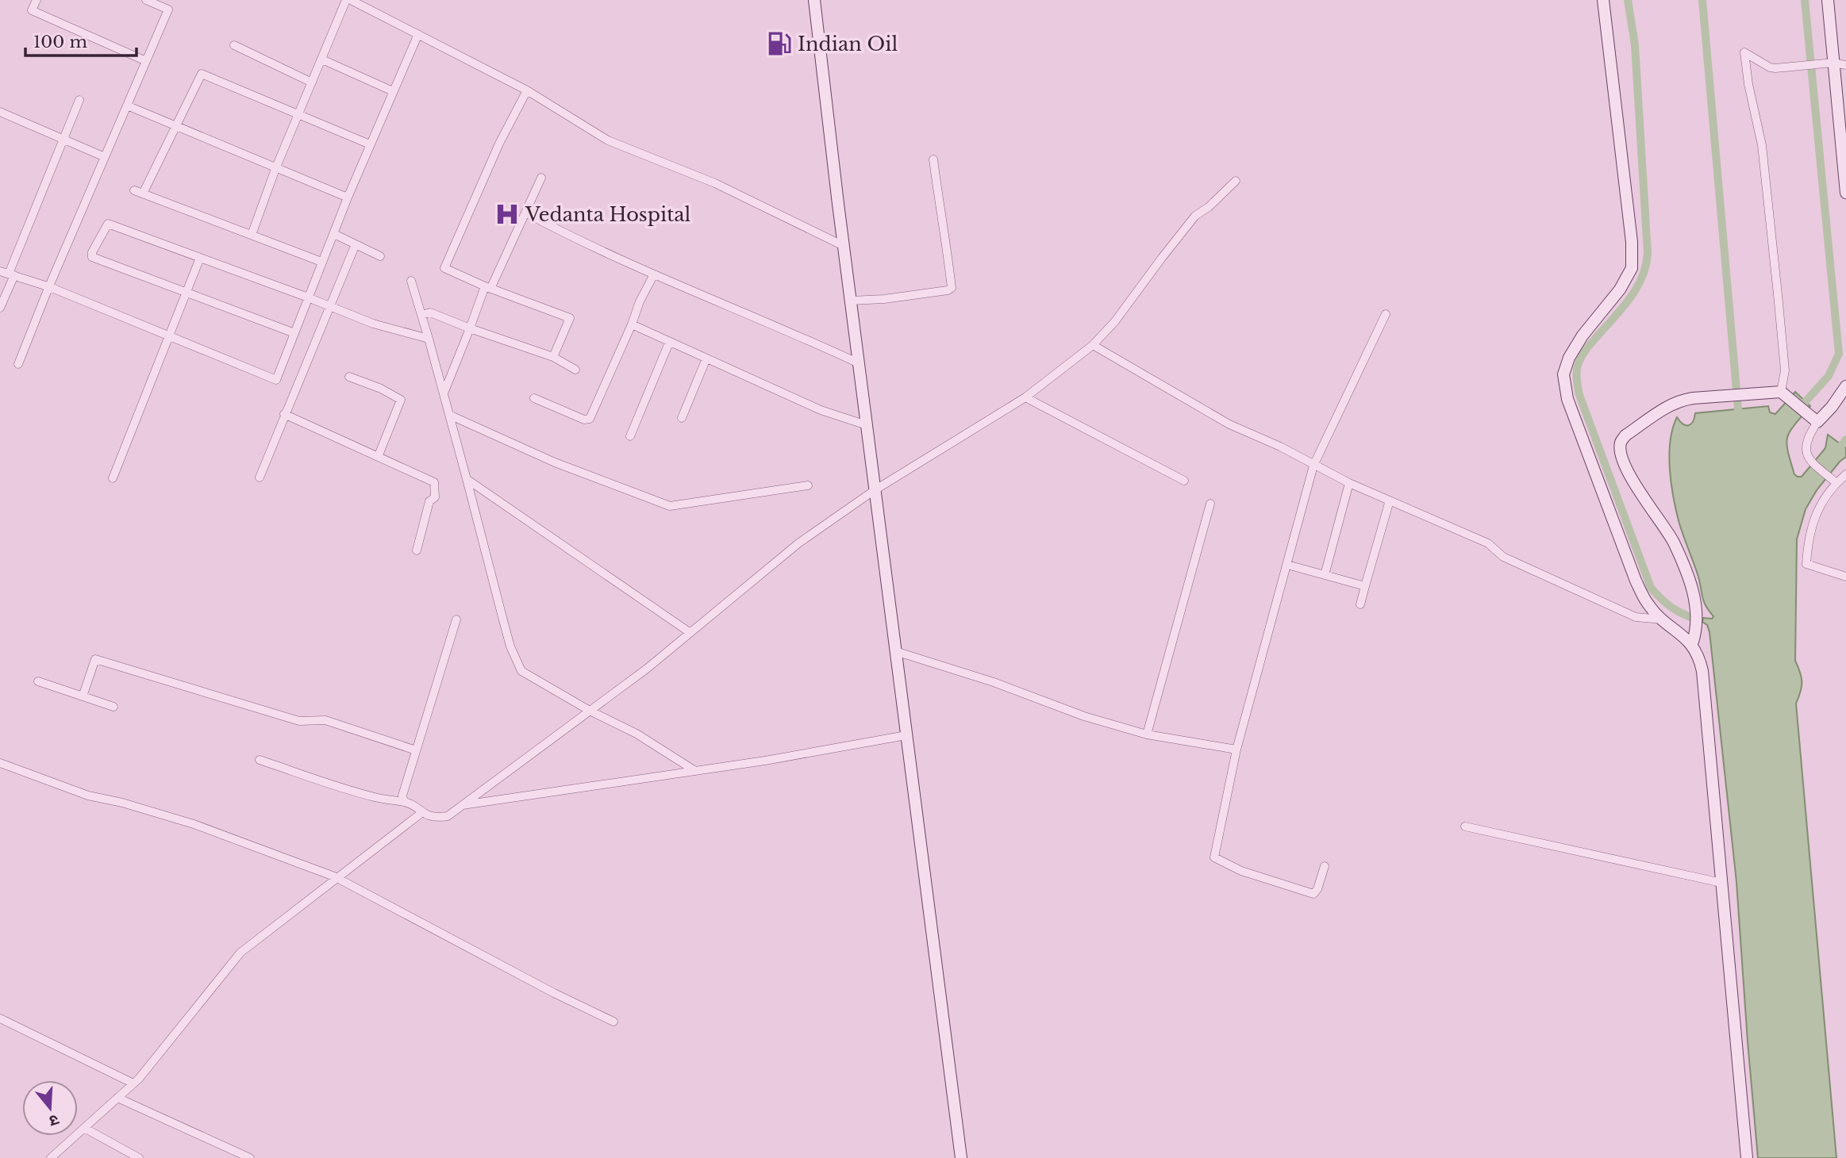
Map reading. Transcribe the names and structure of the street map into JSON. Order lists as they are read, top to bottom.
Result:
{
  "places": {
    "fuel station": ["Indian Oil"],
    "hospital": ["Vedanta Hospital"]
  },
  "scale_bar": "100 m",
  "north": "bottom"
}
